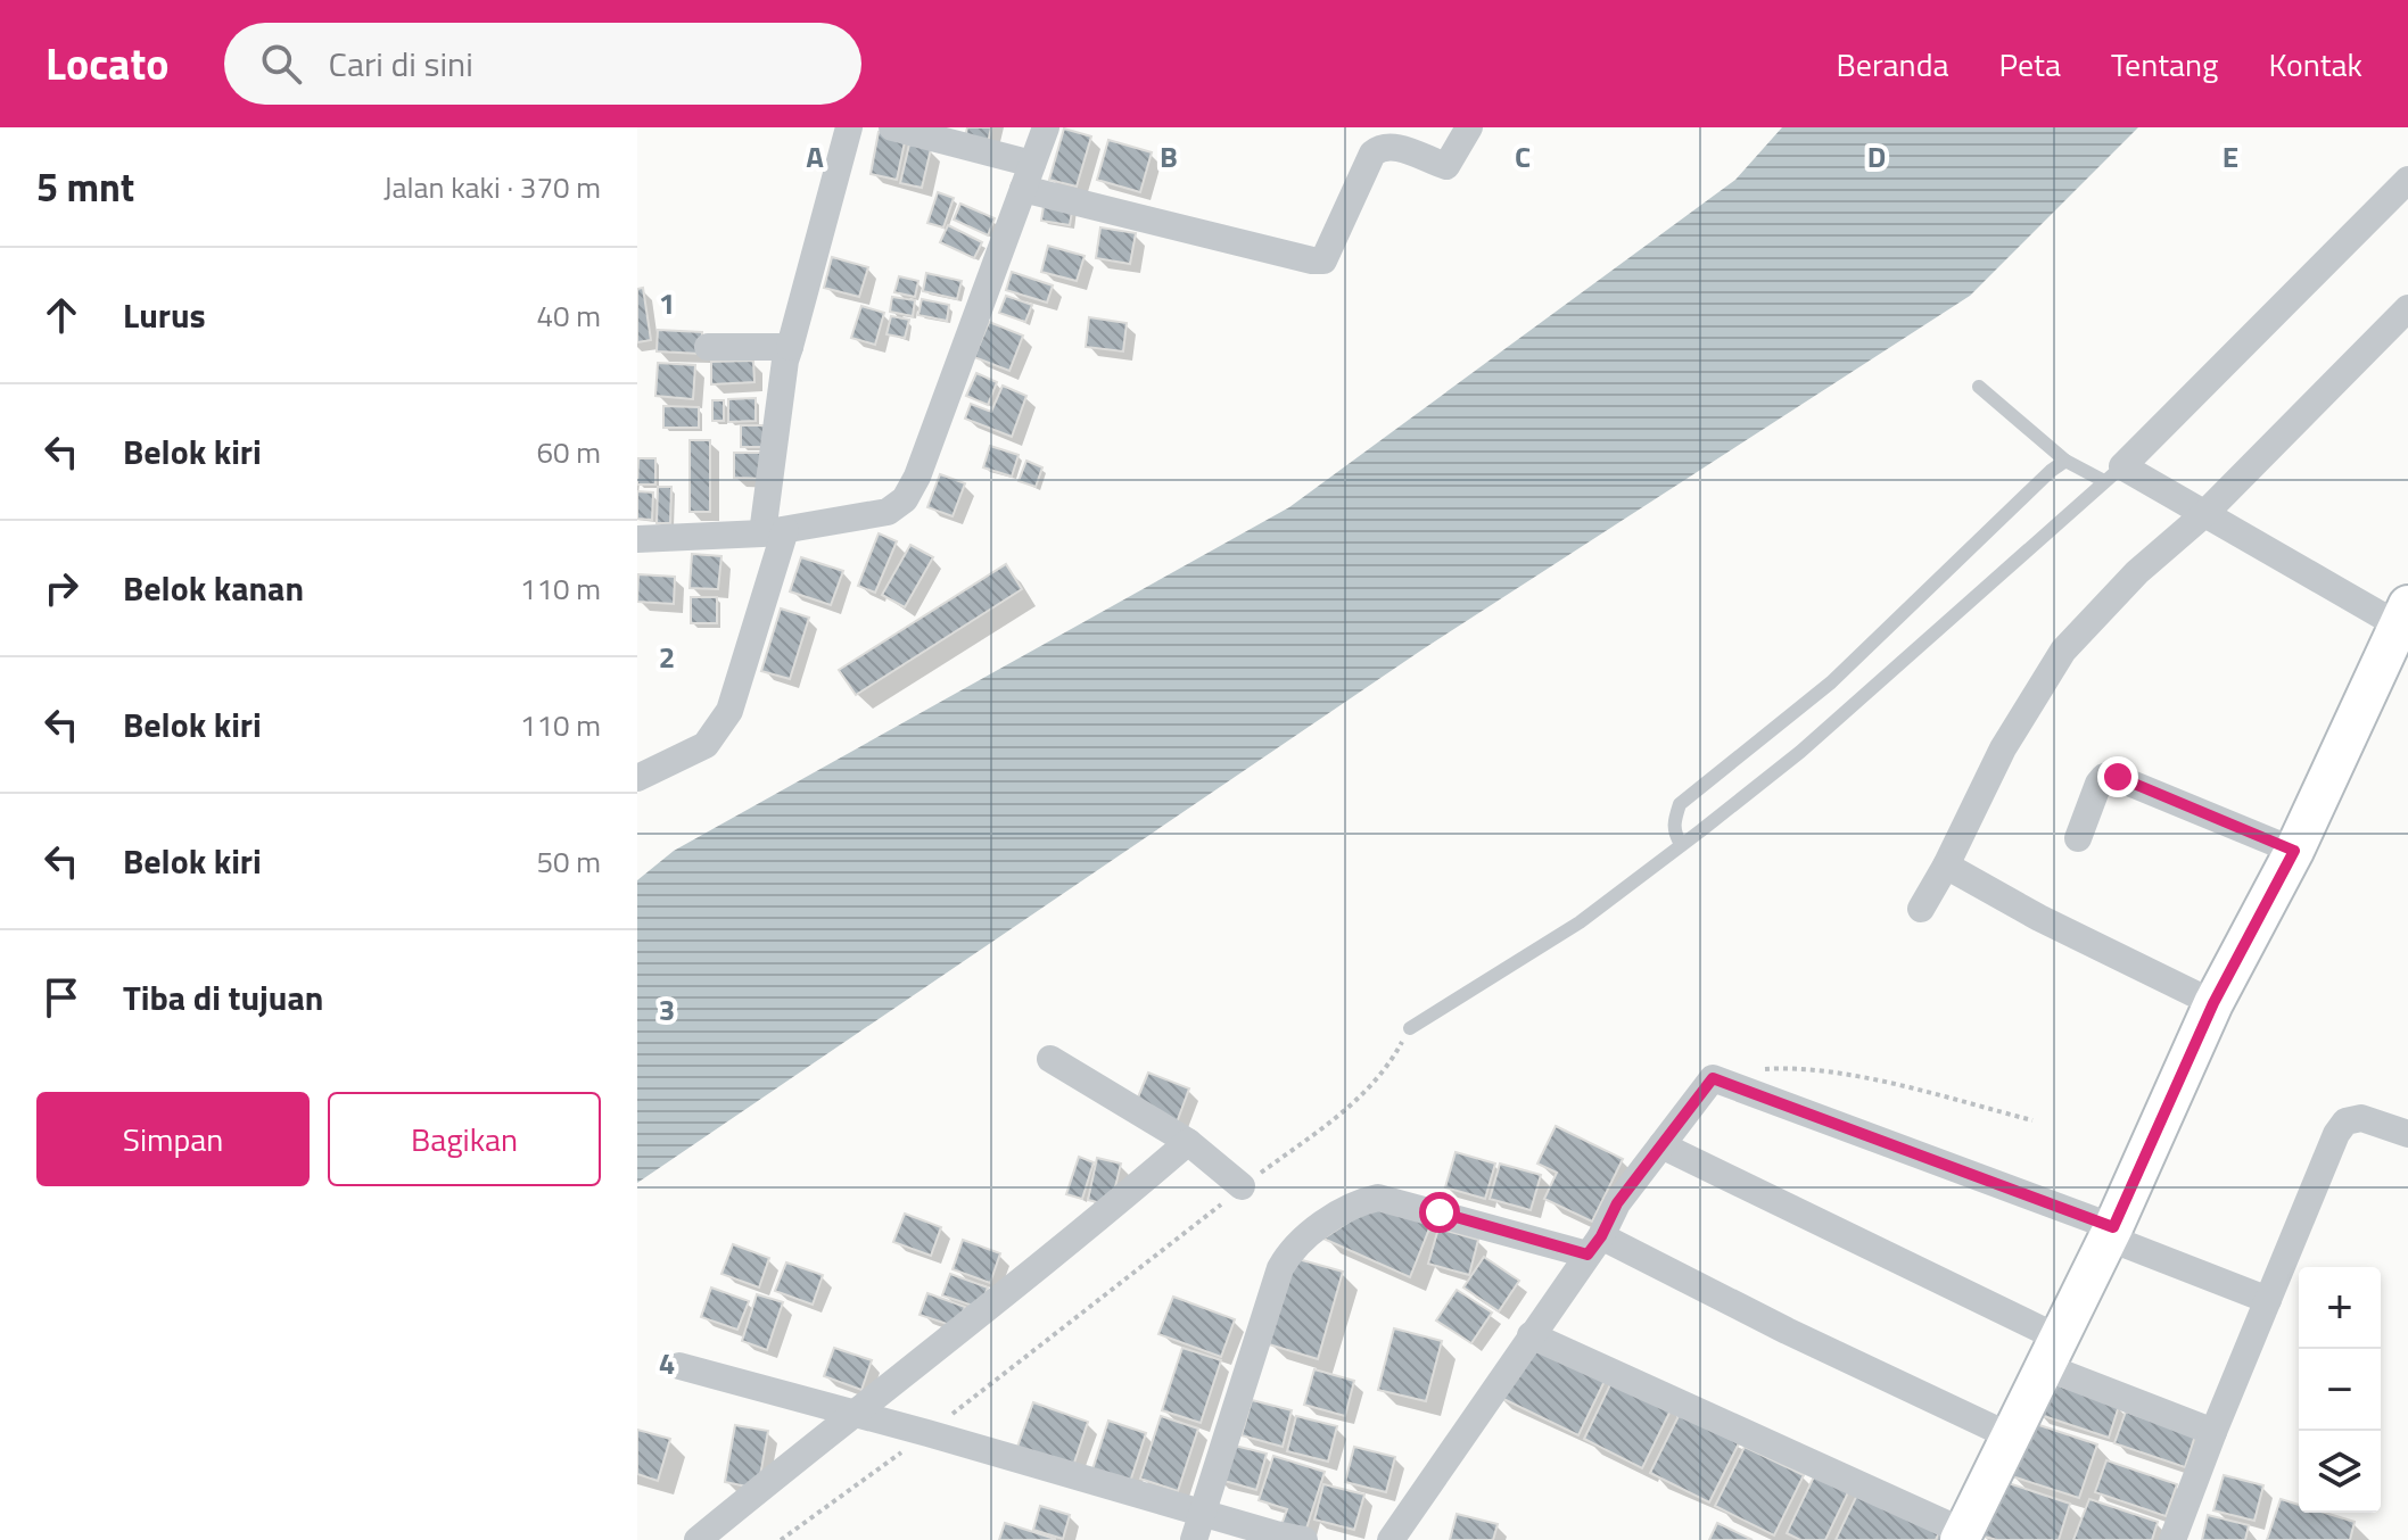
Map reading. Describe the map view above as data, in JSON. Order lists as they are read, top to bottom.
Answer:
{
  "page": {
    "header": "Locato",
    "search": "Cari di sini",
    "nav": [
      "Beranda",
      "Peta",
      "Tentang",
      "Kontak"
    ],
    "heading": ["5 mnt", "Jalan kaki · 370 m"],
    "list": [
      ["Lurus", "40 m"],
      ["Belok kiri", "60 m"],
      ["Belok kanan", "110 m"],
      ["Belok kiri", "110 m"],
      ["Belok kiri", "50 m"],
      "Tiba di tujuan"
    ],
    "buttons": ["Simpan", "Bagikan"],
    "map_buttons": ["+", "−"]
  },
  "grid": {
    "columns": [
      "A",
      "B",
      "C",
      "D",
      "E"
    ],
    "rows": [
      "1",
      "2",
      "3",
      "4"
    ]
  }
}
